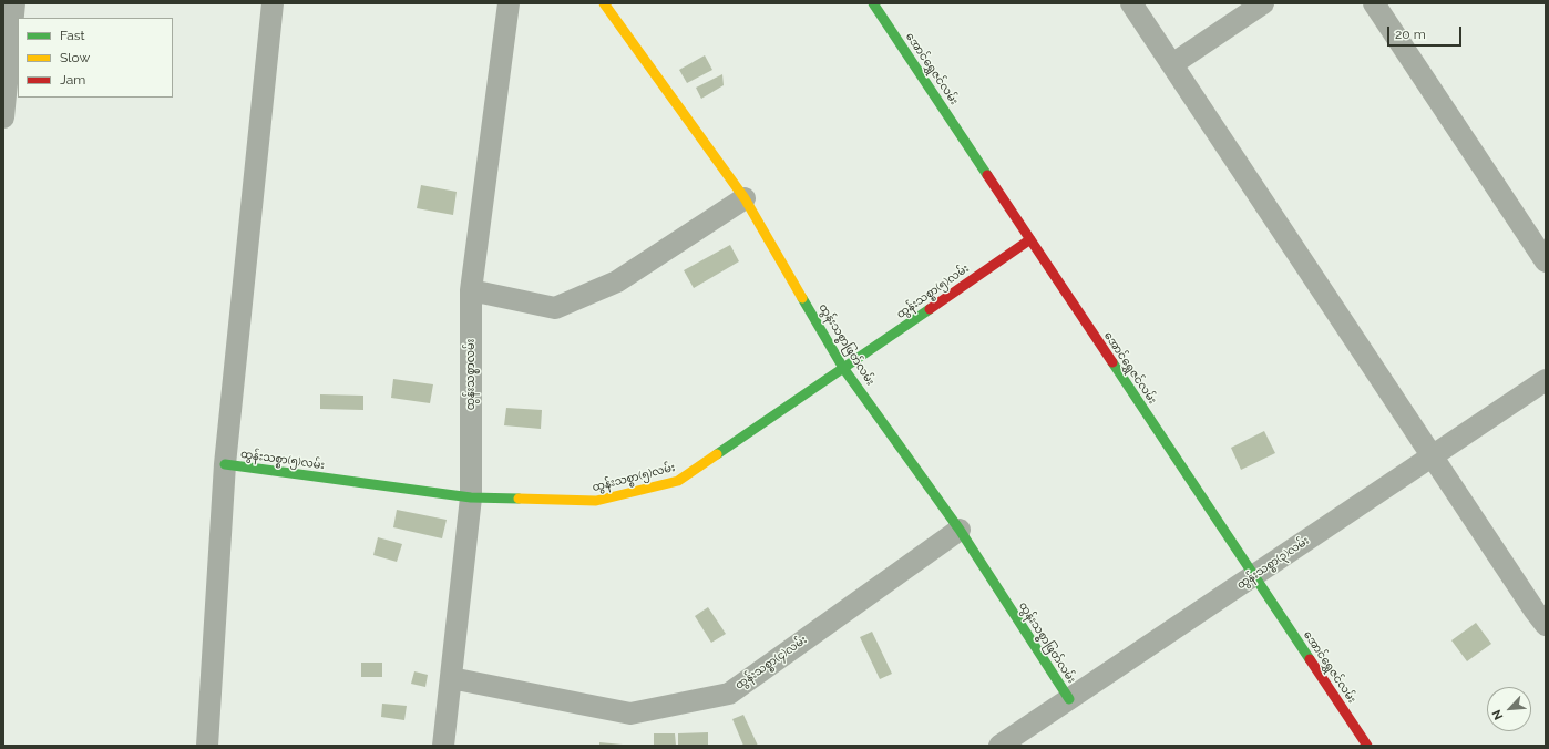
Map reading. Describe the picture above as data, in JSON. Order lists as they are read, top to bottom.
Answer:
{
  "streets": {
    "street": [
      "အောင်ရွှေဇင်လမ်း",
      "ထွန်းသစ္စာ(၅)လမ်း",
      "ထွန်းသစ္စာဖြတ်လမ်း",
      "ထွန်းသစ္စာလမ်း",
      "ထွန်းသစ္စာ(၃)လမ်း",
      "ထွန်းသစ္စာ(၄)လမ်း"
    ]
  },
  "crossings": [
    ["အောင်ရွှေဇင်လမ်း", "ထွန်းသစ္စာ(၅)လမ်း"],
    ["အောင်ရွှေဇင်လမ်း", "ထွန်းသစ္စာ(၃)လမ်း"],
    ["ထွန်းသစ္စာ(၅)လမ်း", "ထွန်းသစ္စာဖြတ်လမ်း"],
    ["ထွန်းသစ္စာ(၅)လမ်း", "ထွန်းသစ္စာလမ်း"],
    ["ထွန်းသစ္စာဖြတ်လမ်း", "ထွန်းသစ္စာ(၃)လမ်း"],
    ["ထွန်းသစ္စာဖြတ်လမ်း", "ထွန်းသစ္စာ(၄)လမ်း"],
    ["ထွန်းသစ္စာလမ်း", "ထွန်းသစ္စာ(၄)လမ်း"]
  ],
  "legend": ["Fast", "Slow", "Jam"],
  "scale_bar": "20 m",
  "north": "bottom left"
}
